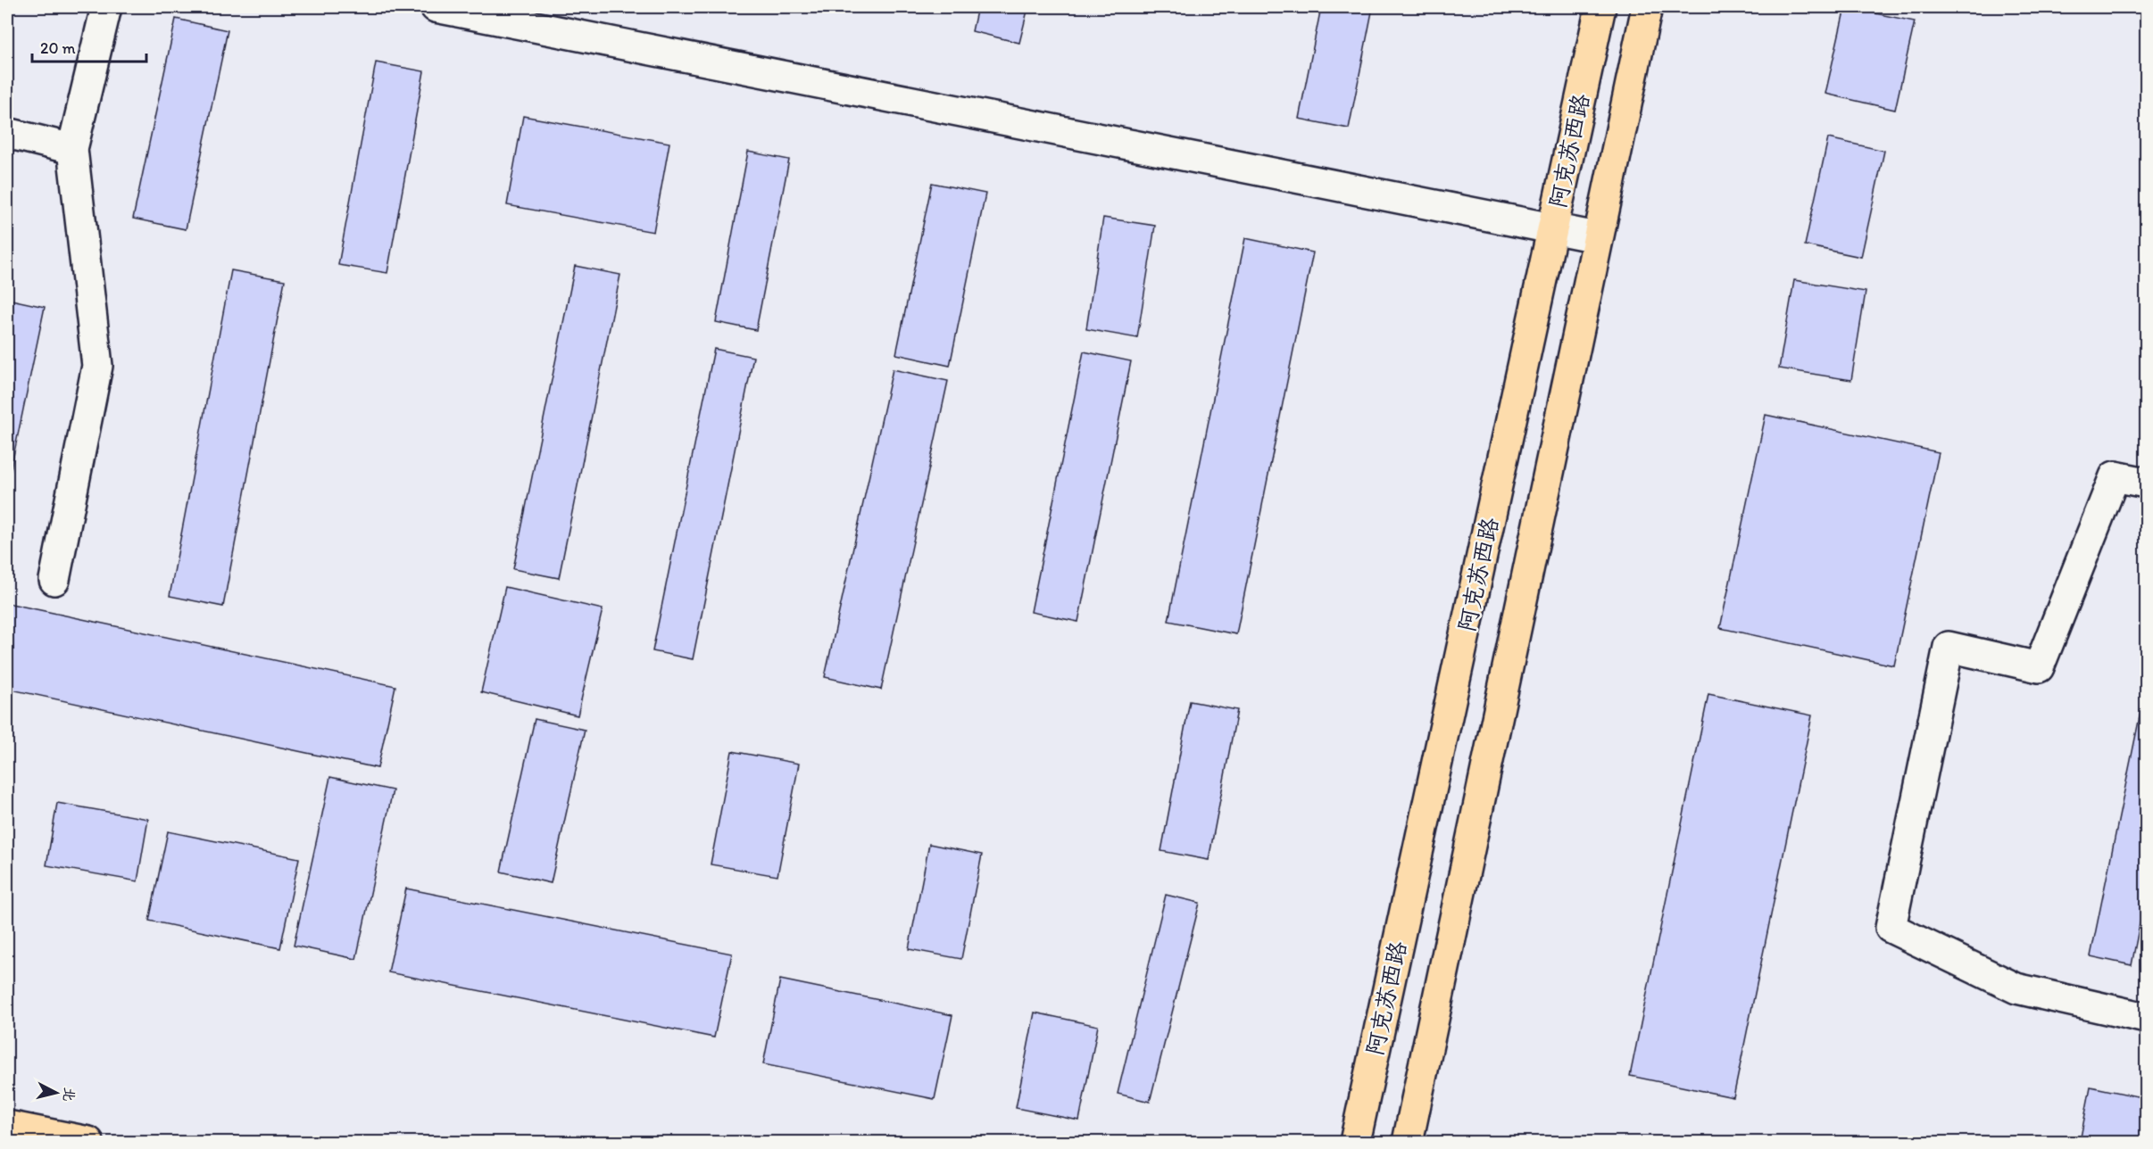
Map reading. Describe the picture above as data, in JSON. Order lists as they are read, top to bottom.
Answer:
{
  "streets": {
    "main road": ["阿克苏西路"]
  },
  "scale_bar": "20 m",
  "north": "right"
}
